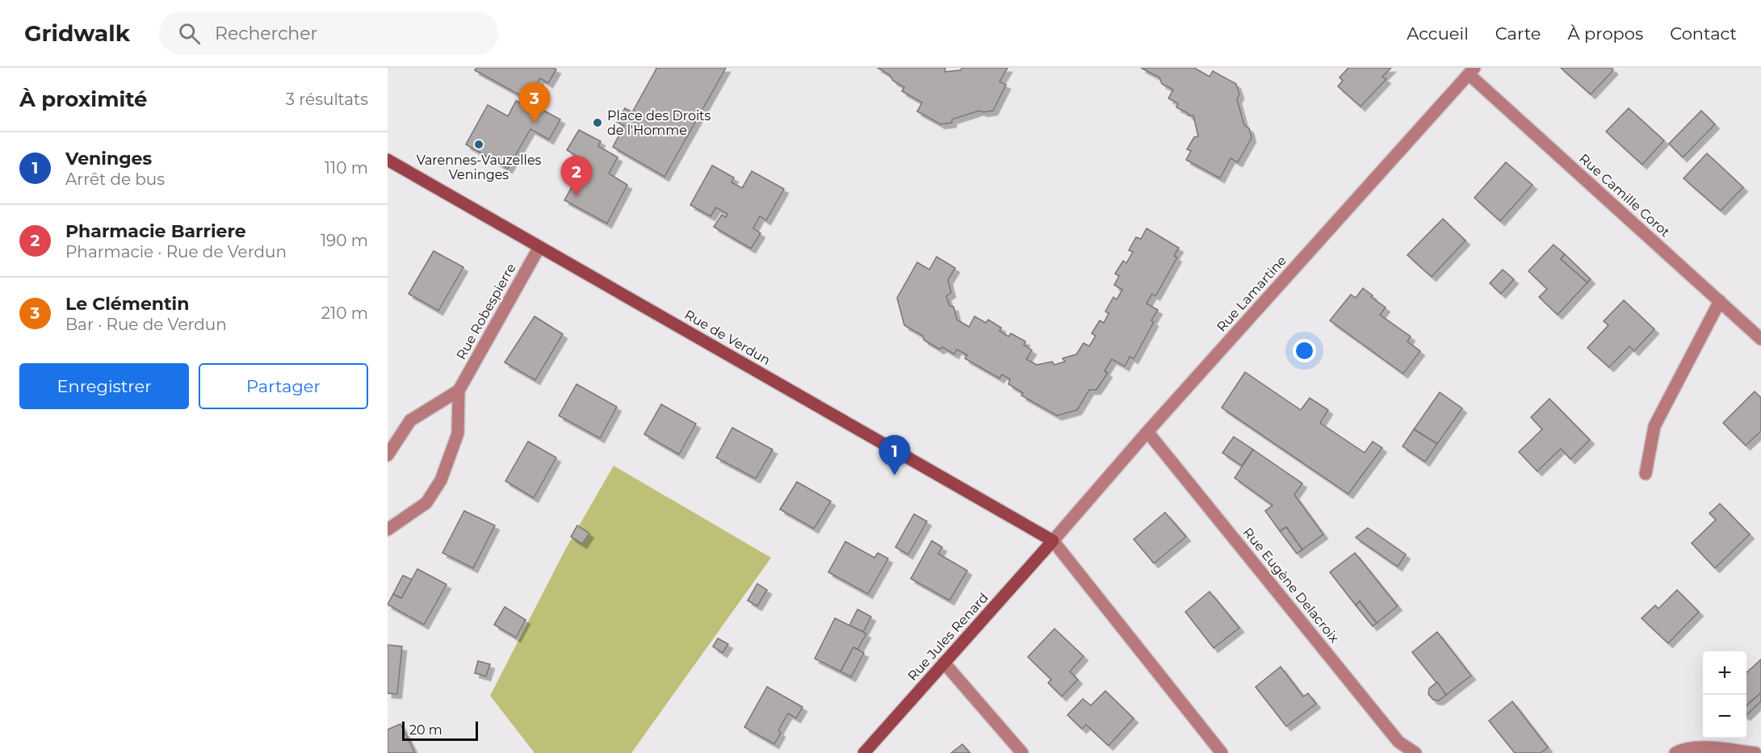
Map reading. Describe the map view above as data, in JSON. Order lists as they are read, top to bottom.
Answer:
{
  "streets": {
    "street": [
      "Rue Camille Corot",
      "Rue Lamartine",
      "Rue Robespierre",
      "Rue de Verdun",
      "Rue Eugène Delacroix",
      "Rue Jules Renard"
    ]
  },
  "crossings": [
    ["Rue Camille Corot", "Rue Lamartine"],
    ["Rue Lamartine", "Rue de Verdun"],
    ["Rue Lamartine", "Rue Eugène Delacroix"],
    ["Rue Lamartine", "Rue Jules Renard"],
    ["Rue Robespierre", "Rue de Verdun"],
    ["Rue de Verdun", "Rue Jules Renard"]
  ],
  "places": ["Place des Droits de l'Homme", "Varennes-Vauzelles Veninges"],
  "scale_bar": "20 m",
  "page": {
    "header": "Gridwalk",
    "search": "Rechercher",
    "nav": [
      "Accueil",
      "Carte",
      "À propos",
      "Contact"
    ],
    "heading": ["À proximité", "3 résultats"],
    "pins": ["3", "2", "1"],
    "list": [
      {
        "mark": "1",
        "name": "Veninges",
        "note": "Arrêt de bus",
        "value": "110 m"
      },
      {
        "mark": "2",
        "name": "Pharmacie Barriere",
        "note": "Pharmacie · Rue de Verdun",
        "value": "190 m"
      },
      {
        "mark": "3",
        "name": "Le Clémentin",
        "note": "Bar · Rue de Verdun",
        "value": "210 m"
      }
    ],
    "buttons": ["Enregistrer", "Partager"],
    "map_buttons": ["+", "−"],
    "scale": "20 m"
  }
}
